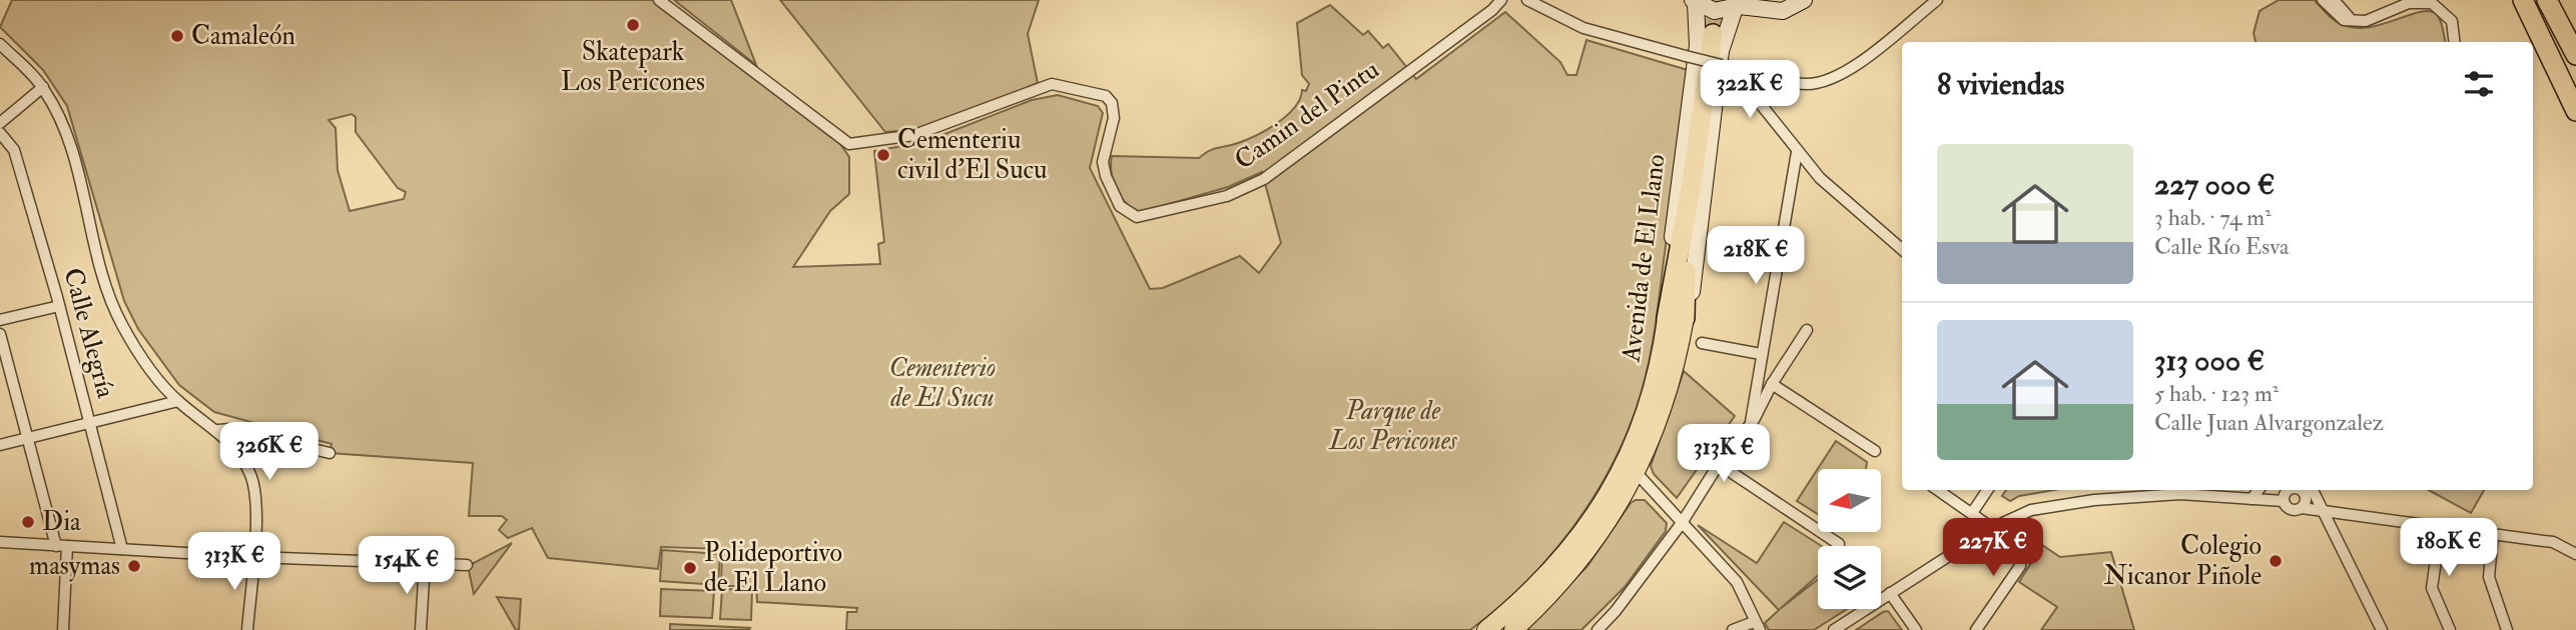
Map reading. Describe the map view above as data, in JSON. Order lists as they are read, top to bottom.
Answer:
{
  "streets": {
    "main road": ["Avenida de El Llano"],
    "street": ["Camin del Pintu", "Calle Alegría"]
  },
  "parks": ["Cementerio de El Sucu", "Parque de Los Pericones"],
  "places": [
    "Skatepark Los Pericones",
    "Camaleón",
    "Cementeriu civil d'El Sucu",
    "Dia",
    "Colegio Nicanor Piñole",
    "masymas",
    "Polideportivo de El Llano"
  ],
  "north": "left",
  "page": {
    "heading": "8 viviendas",
    "price": [
      "322K €",
      "218K €",
      "326K €",
      "313K €",
      "227K €",
      "180K €",
      "313K €",
      "154K €"
    ],
    "list": [
      {
        "name": "227 000 €",
        "note": "3 hab. · 74 m² · Calle Río Esva"
      },
      {
        "name": "313 000 €",
        "note": "5 hab. · 123 m² · Calle Juan Alvargonzalez"
      }
    ]
  }
}
